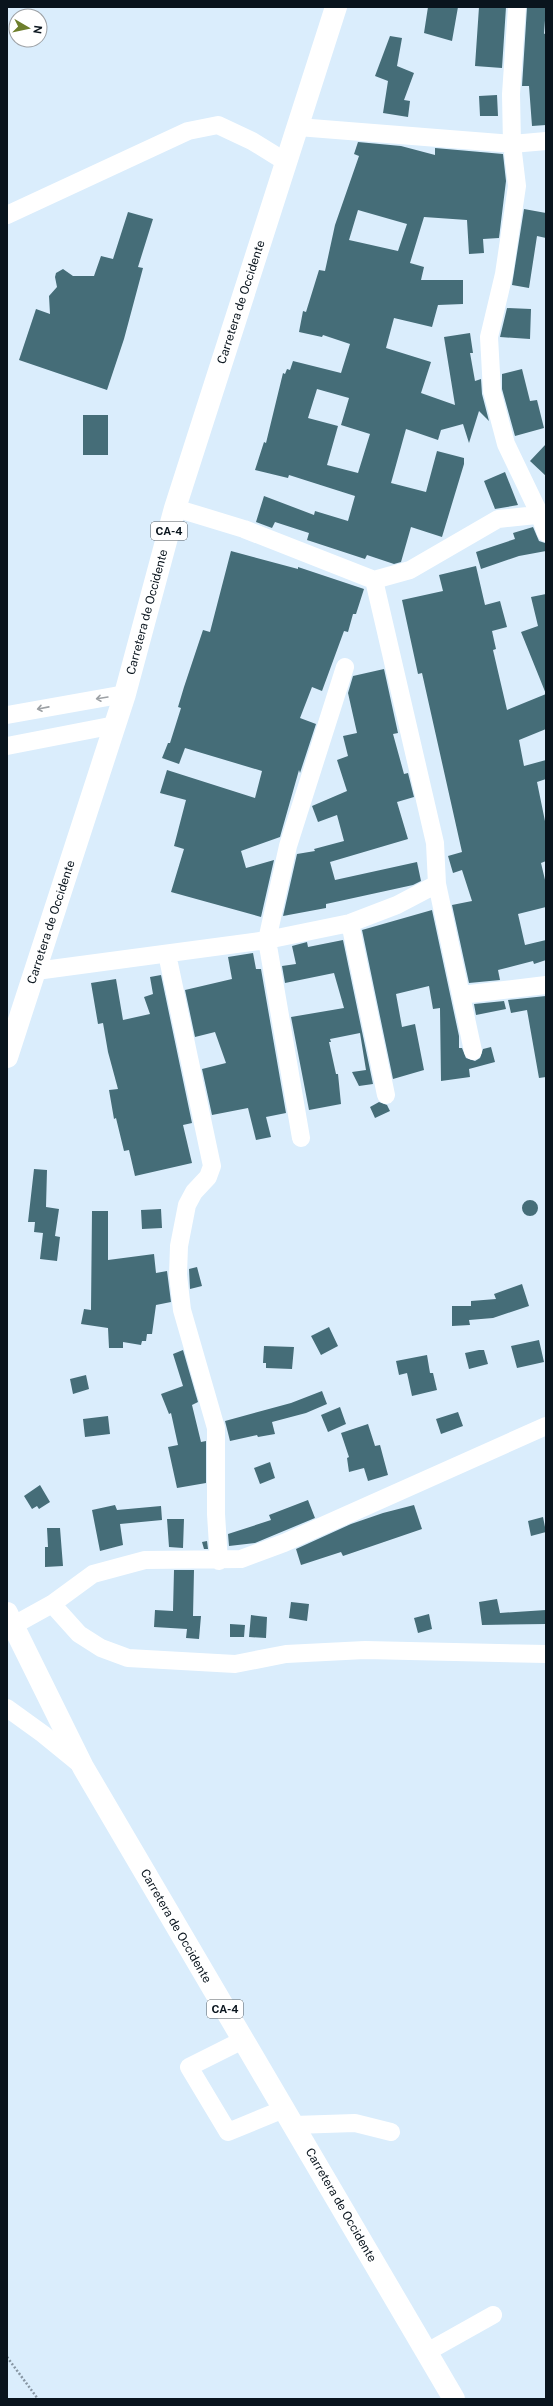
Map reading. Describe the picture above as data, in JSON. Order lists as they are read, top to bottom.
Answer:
{
  "streets": {
    "main road": ["Carretera de Occidente", "CA-4"]
  },
  "north": "right"
}
